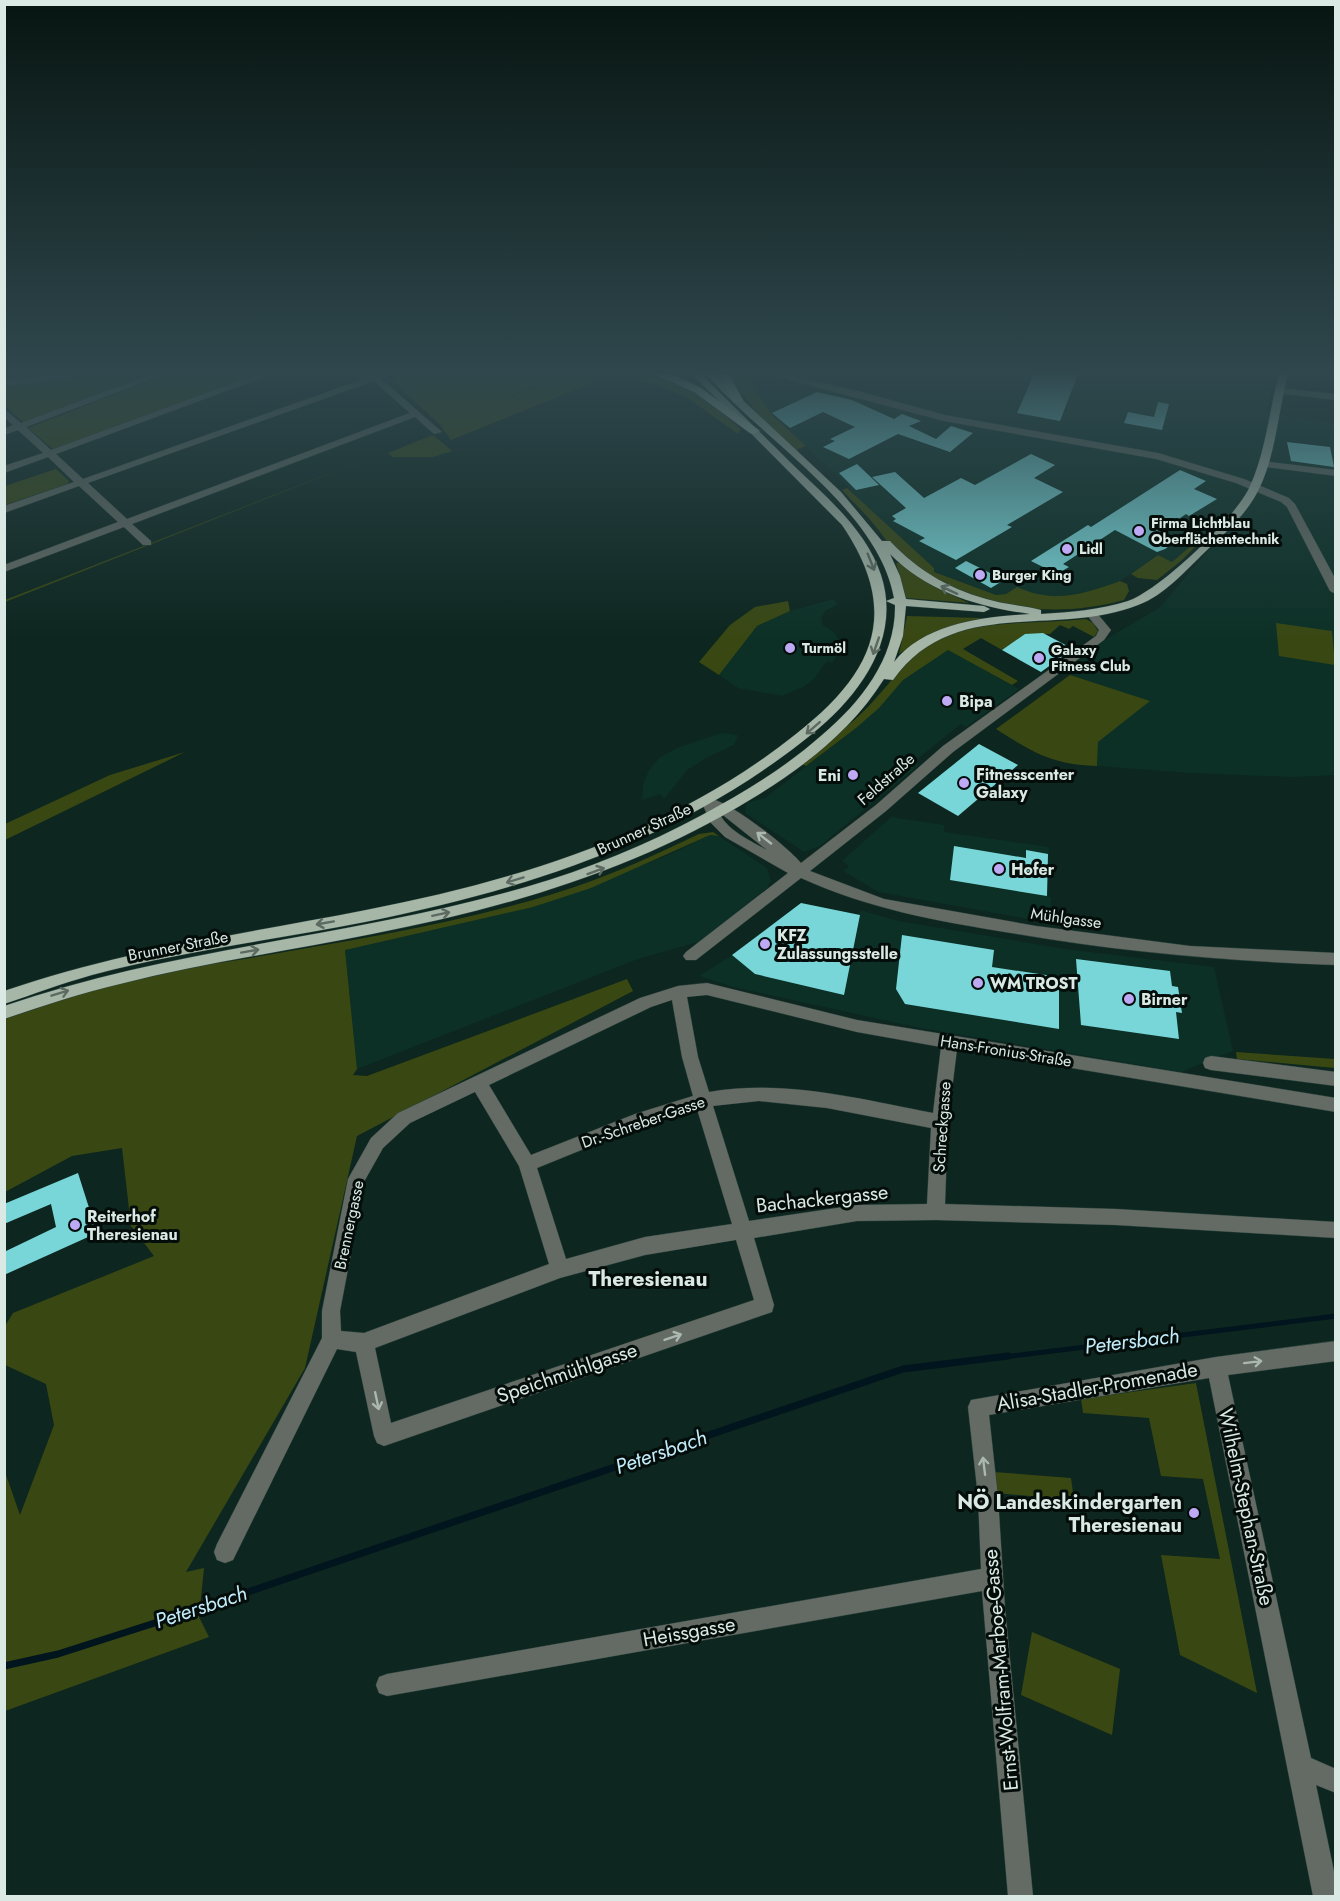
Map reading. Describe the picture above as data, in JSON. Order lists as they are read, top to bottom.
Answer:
{
  "streets": {
    "main road": ["Brunner Straße"],
    "street": [
      "Feldstraße",
      "Mühlgasse",
      "Hans-Fronius-Straße",
      "Dr.-Schreber-Gasse",
      "Schreckgasse",
      "Bachackergasse",
      "Brennergasse",
      "Speichmühlgasse",
      "Alisa-Stadler-Promenade",
      "Wilhelm-Stephan-Straße",
      "Heissgasse",
      "Ernst-Wolfram-Marboe-Gasse"
    ]
  },
  "crossings": [
    ["Feldstraße", "Mühlgasse"],
    ["Brunner Straße", "Mühlgasse"],
    ["Hans-Fronius-Straße", "Schreckgasse"],
    ["Hans-Fronius-Straße", "Brennergasse"],
    ["Dr.-Schreber-Gasse", "Schreckgasse"],
    ["Schreckgasse", "Bachackergasse"],
    ["Bachackergasse", "Brennergasse"],
    ["Bachackergasse", "Speichmühlgasse"],
    ["Alisa-Stadler-Promenade", "Wilhelm-Stephan-Straße"],
    ["Alisa-Stadler-Promenade", "Ernst-Wolfram-Marboe-Gasse"],
    ["Heissgasse", "Ernst-Wolfram-Marboe-Gasse"]
  ],
  "districts": ["Theresienau"],
  "water": ["Petersbach"],
  "places": [
    "Firma Lichtblau Oberflächentechnik",
    "Lidl",
    "Burger King",
    "Turmöl",
    "Galaxy Fitness Club",
    "Bipa",
    "Eni",
    "Fitnesscenter Galaxy",
    "Hofer",
    "KFZ Zulassungsstelle",
    "WM TROST",
    "Birner",
    "Reiterhof Theresienau",
    "NÖ Landeskindergarten Theresienau"
  ]
}
